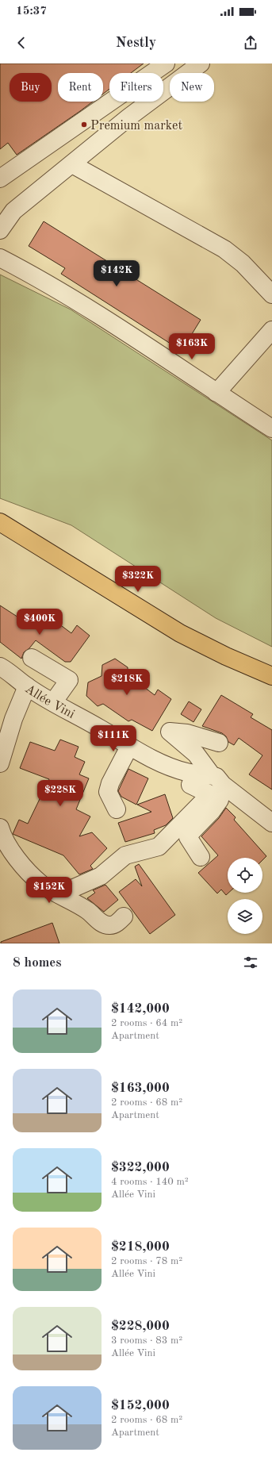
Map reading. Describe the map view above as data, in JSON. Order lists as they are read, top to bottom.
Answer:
{
  "streets": {
    "street": ["Allée Vini"]
  },
  "places": ["Premium market"],
  "page": {
    "status": "15:37",
    "header": "Nestly",
    "chip": [
      "Buy",
      "Rent",
      "Filters",
      "New"
    ],
    "price": [
      "$142K",
      "$163K",
      "$322K",
      "$400K",
      "$218K",
      "$111K",
      "$228K",
      "$152K"
    ],
    "heading": "8 homes",
    "list": [
      {
        "name": "$142,000",
        "note": "2 rooms · 64 m² · Apartment"
      },
      {
        "name": "$163,000",
        "note": "2 rooms · 68 m² · Apartment"
      },
      {
        "name": "$322,000",
        "note": "4 rooms · 140 m² · Allée Vini"
      },
      {
        "name": "$218,000",
        "note": "2 rooms · 78 m² · Allée Vini"
      },
      {
        "name": "$228,000",
        "note": "3 rooms · 83 m² · Allée Vini"
      },
      {
        "name": "$152,000",
        "note": "2 rooms · 68 m² · Apartment"
      }
    ]
  }
}
